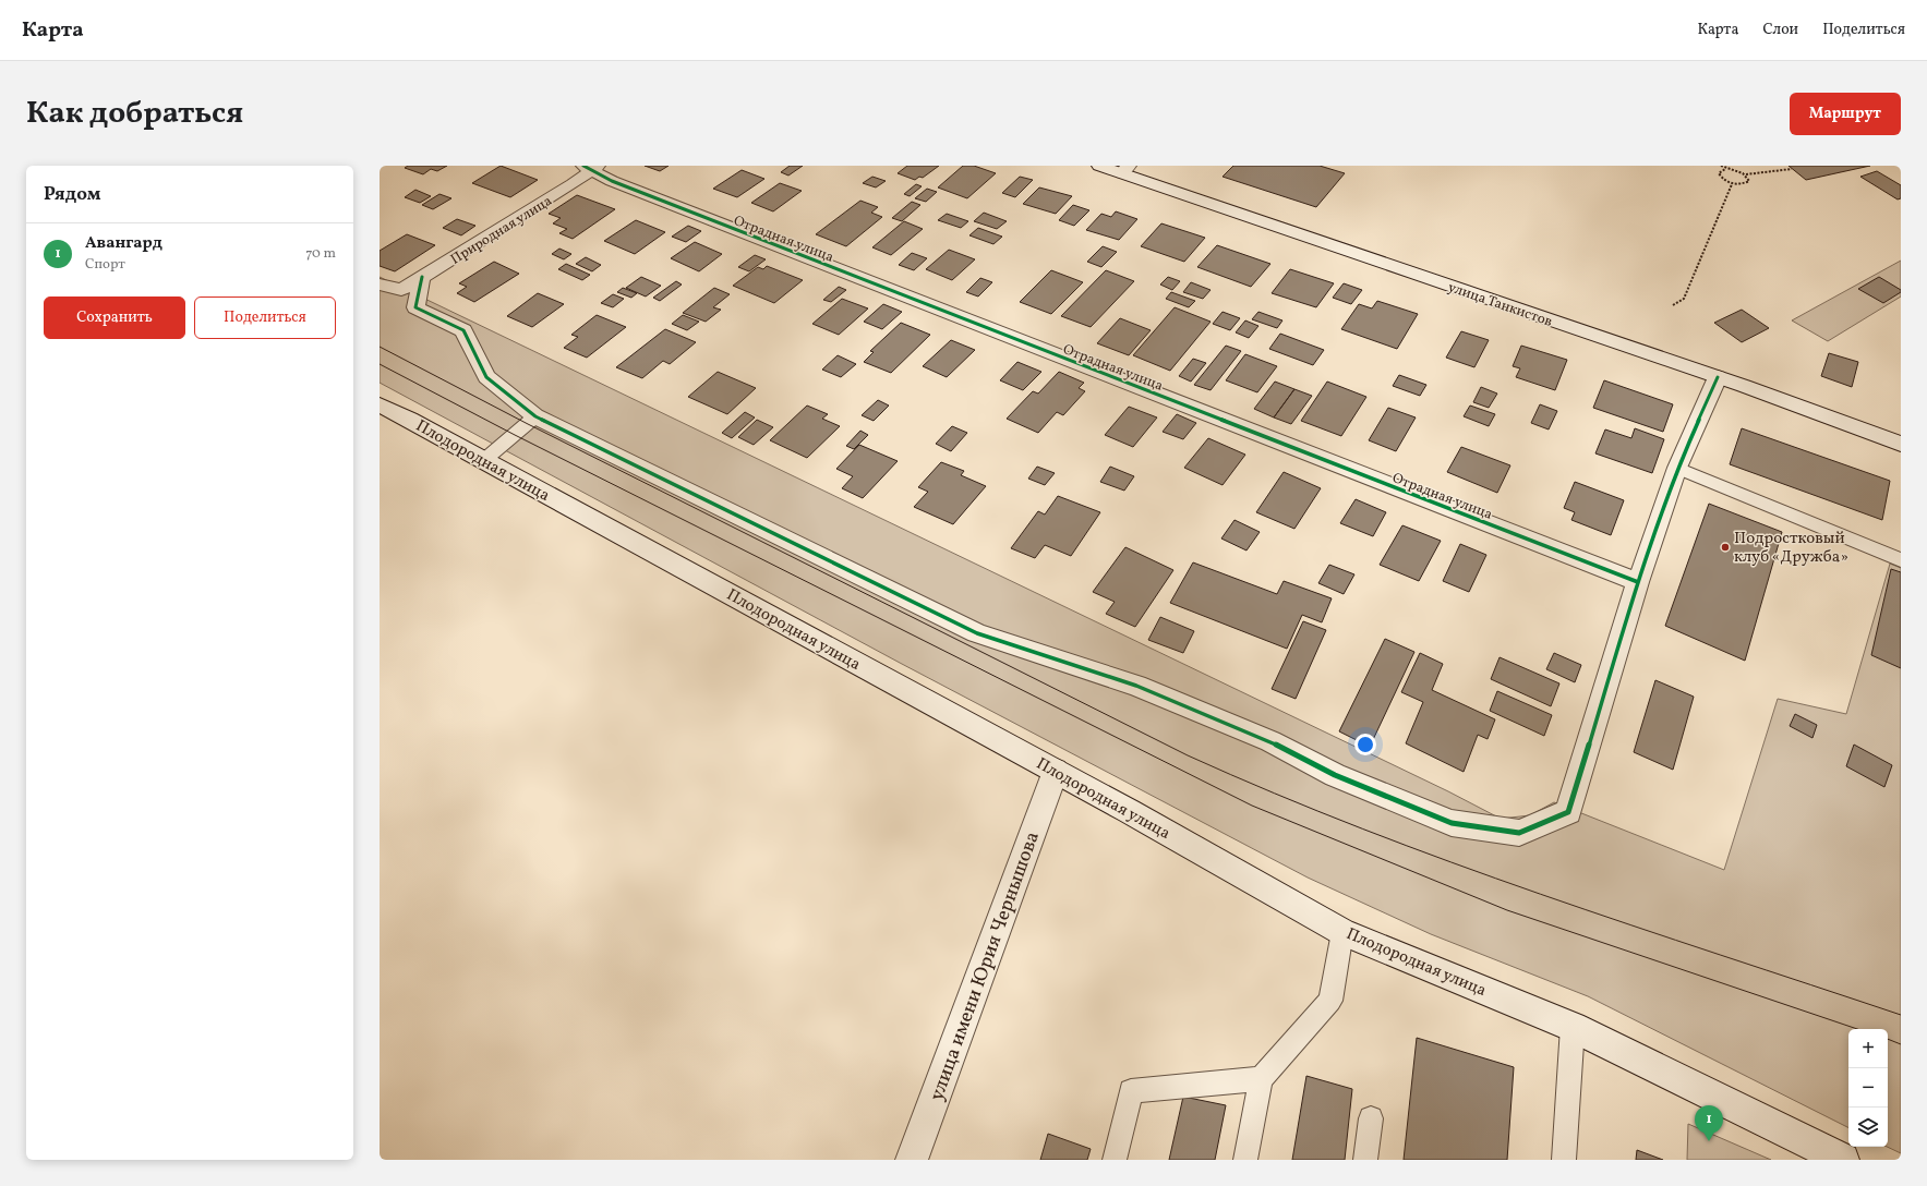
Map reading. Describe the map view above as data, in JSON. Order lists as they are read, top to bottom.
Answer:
{
  "streets": {
    "street": [
      "Природная улица",
      "Отрадная улица",
      "улица Танкистов",
      "Плодородная улица",
      "улица имени Юрия Чернышова"
    ]
  },
  "crossings": [
    ["Природная улица", "Отрадная улица"],
    ["Плодородная улица", "улица имени Юрия Чернышова"]
  ],
  "places": ["Подростковый клуб «Дружба»"],
  "page": {
    "header": "Карта",
    "nav": ["Карта", "Слои", "Поделиться"],
    "title": "Как добраться",
    "buttons": [
      "Маршрут",
      ["Сохранить", "Поделиться"]
    ],
    "heading": "Рядом",
    "list": [
      {
        "mark": "1",
        "name": "Авангард",
        "note": "Спорт",
        "value": "70 m"
      }
    ],
    "map_buttons": ["+", "−"],
    "pins": "1"
  }
}
